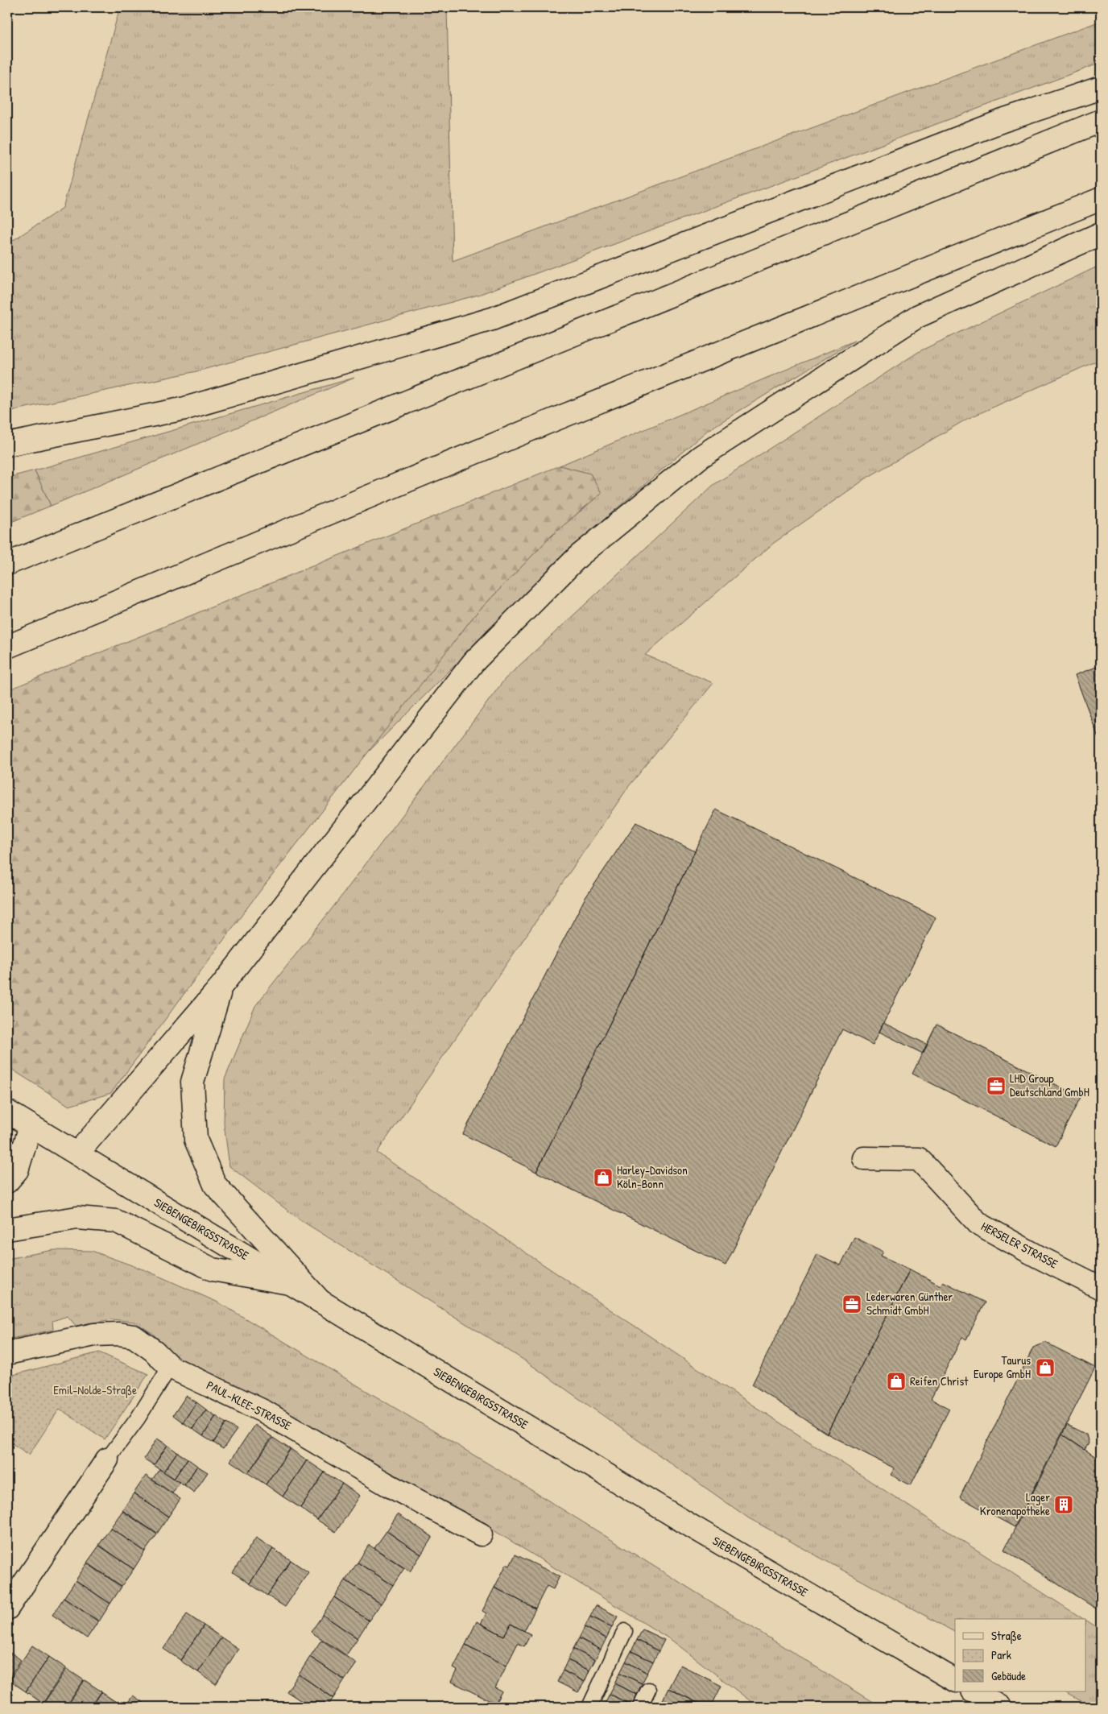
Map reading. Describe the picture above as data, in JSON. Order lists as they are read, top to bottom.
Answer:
{
  "streets": {
    "main road": ["SIEBENGEBIRGSSTRASSE", "HERSELER STRASSE", "PAUL-KLEE-STRASSE"]
  },
  "parks": ["Emil-Nolde-Straße"],
  "places": {
    "office": ["LHD Group Deutschland GmbH", "Lederwaren Günther Schmidt GmbH"],
    "shop": ["Harley-Davidson Köln-Bonn", "Taurus Europe GmbH", "Reifen Christ"],
    "building": ["Lager Kronenapotheke"]
  },
  "legend": ["Straße", "Park", "Gebäude"]
}
